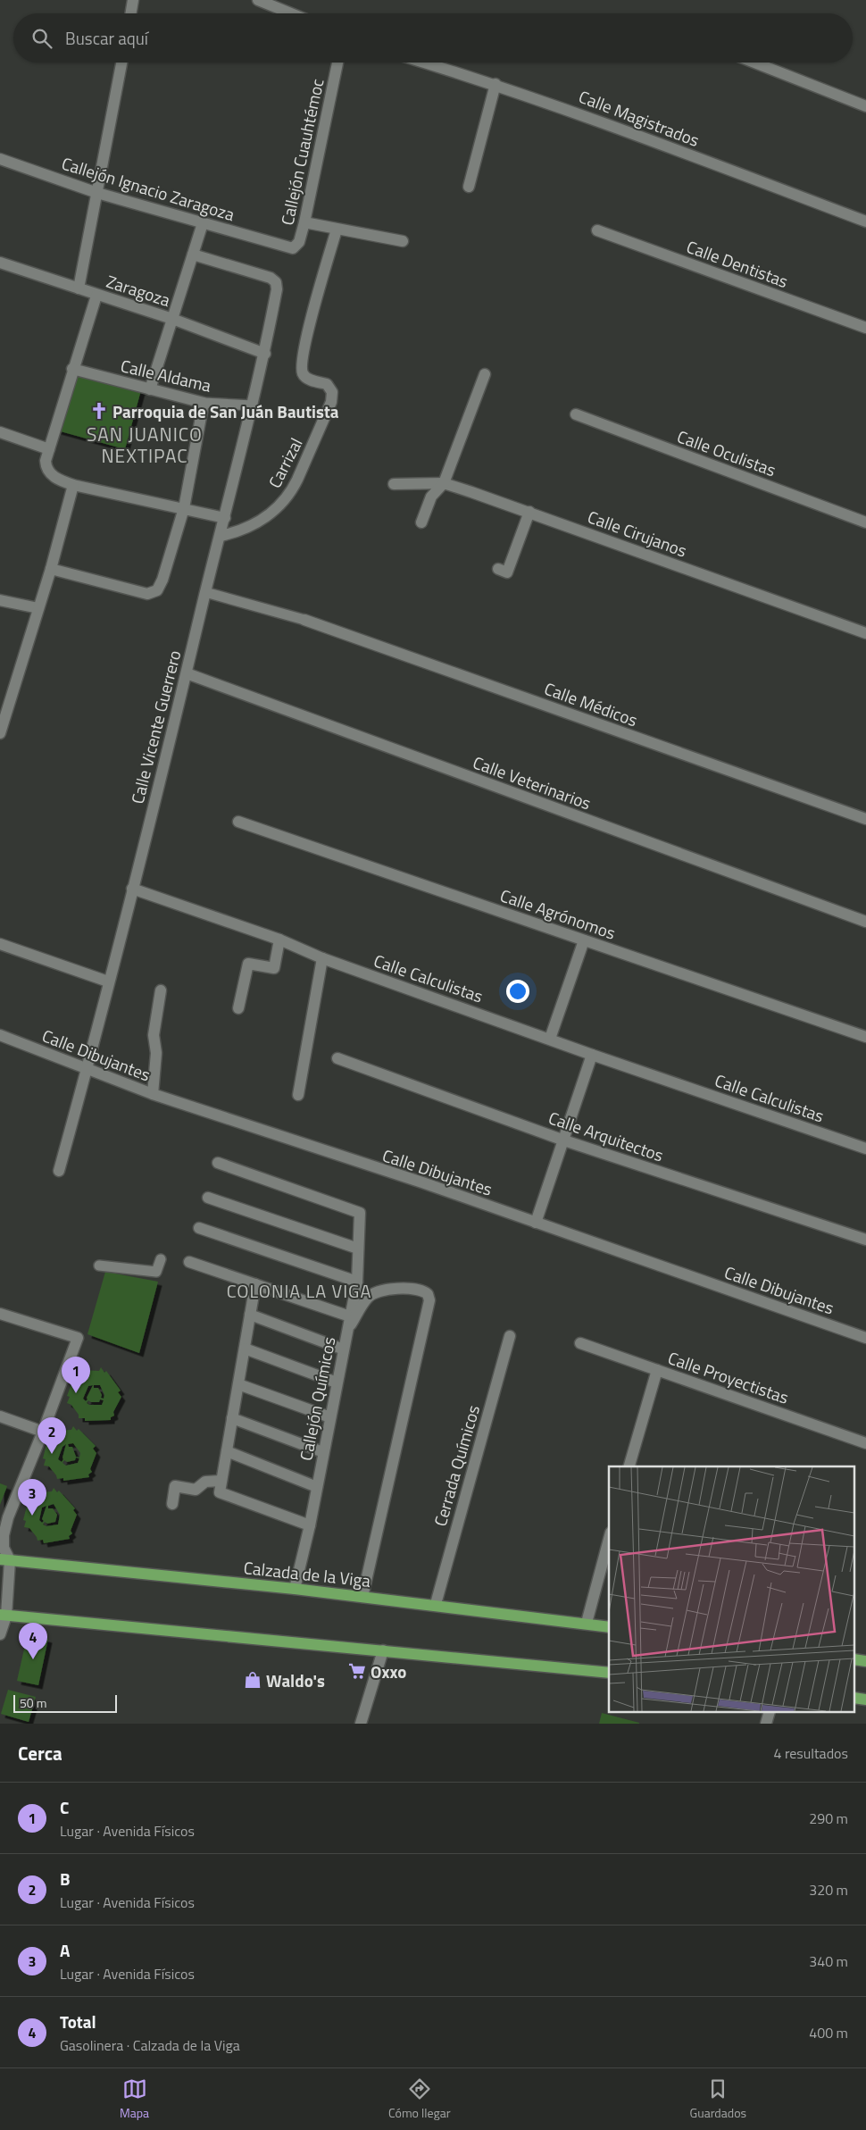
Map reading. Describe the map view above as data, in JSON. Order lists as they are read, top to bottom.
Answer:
{
  "streets": {
    "main road": ["Calzada de la Viga"],
    "street": [
      "Calle Magistrados",
      "Callejón Cuauhtémoc",
      "Callejón Ignacio Zaragoza",
      "Calle Dentistas",
      "Zaragoza",
      "Calle Aldama",
      "Calle Oculistas",
      "Carrizal",
      "Calle Cirujanos",
      "Calle Médicos",
      "Calle Vicente Guerrero",
      "Calle Veterinarios",
      "Calle Agrónomos",
      "Calle Calculistas",
      "Calle Dibujantes",
      "Calle Arquitectos",
      "Calle Proyectistas",
      "Callejón Químicos",
      "Cerrada Químicos"
    ]
  },
  "crossings": [
    ["Callejón Cuauhtémoc", "Callejón Ignacio Zaragoza"],
    ["Zaragoza", "Calle Vicente Guerrero"],
    ["Calle Aldama", "Calle Vicente Guerrero"],
    ["Carrizal", "Calle Vicente Guerrero"],
    ["Calle Vicente Guerrero", "Calle Veterinarios"],
    ["Calle Vicente Guerrero", "Calle Calculistas"],
    ["Calle Vicente Guerrero", "Calle Dibujantes"],
    ["Callejón Químicos", "Calzada de la Viga"],
    ["Cerrada Químicos", "Calzada de la Viga"]
  ],
  "districts": ["SAN JUANICO NEXTIPAC", "COLONIA LA VIGA"],
  "places": {
    "church": ["Parroquia de San Juán Bautista"],
    "supermarket": ["Oxxo"],
    "shop": ["Waldo's"]
  },
  "scale_bar": "50 m",
  "page": {
    "search": "Buscar aquí",
    "pins": [
      "1",
      "2",
      "3",
      "4"
    ],
    "scale": "50 m",
    "heading": ["Cerca", "4 resultados"],
    "list": [
      {
        "mark": "1",
        "name": "C",
        "note": "Lugar · Avenida Físicos",
        "value": "290 m"
      },
      {
        "mark": "2",
        "name": "B",
        "note": "Lugar · Avenida Físicos",
        "value": "320 m"
      },
      {
        "mark": "3",
        "name": "A",
        "note": "Lugar · Avenida Físicos",
        "value": "340 m"
      },
      {
        "mark": "4",
        "name": "Total",
        "note": "Gasolinera · Calzada de la Viga",
        "value": "400 m"
      }
    ],
    "nav": ["Mapa", "Cómo llegar", "Guardados"]
  }
}
